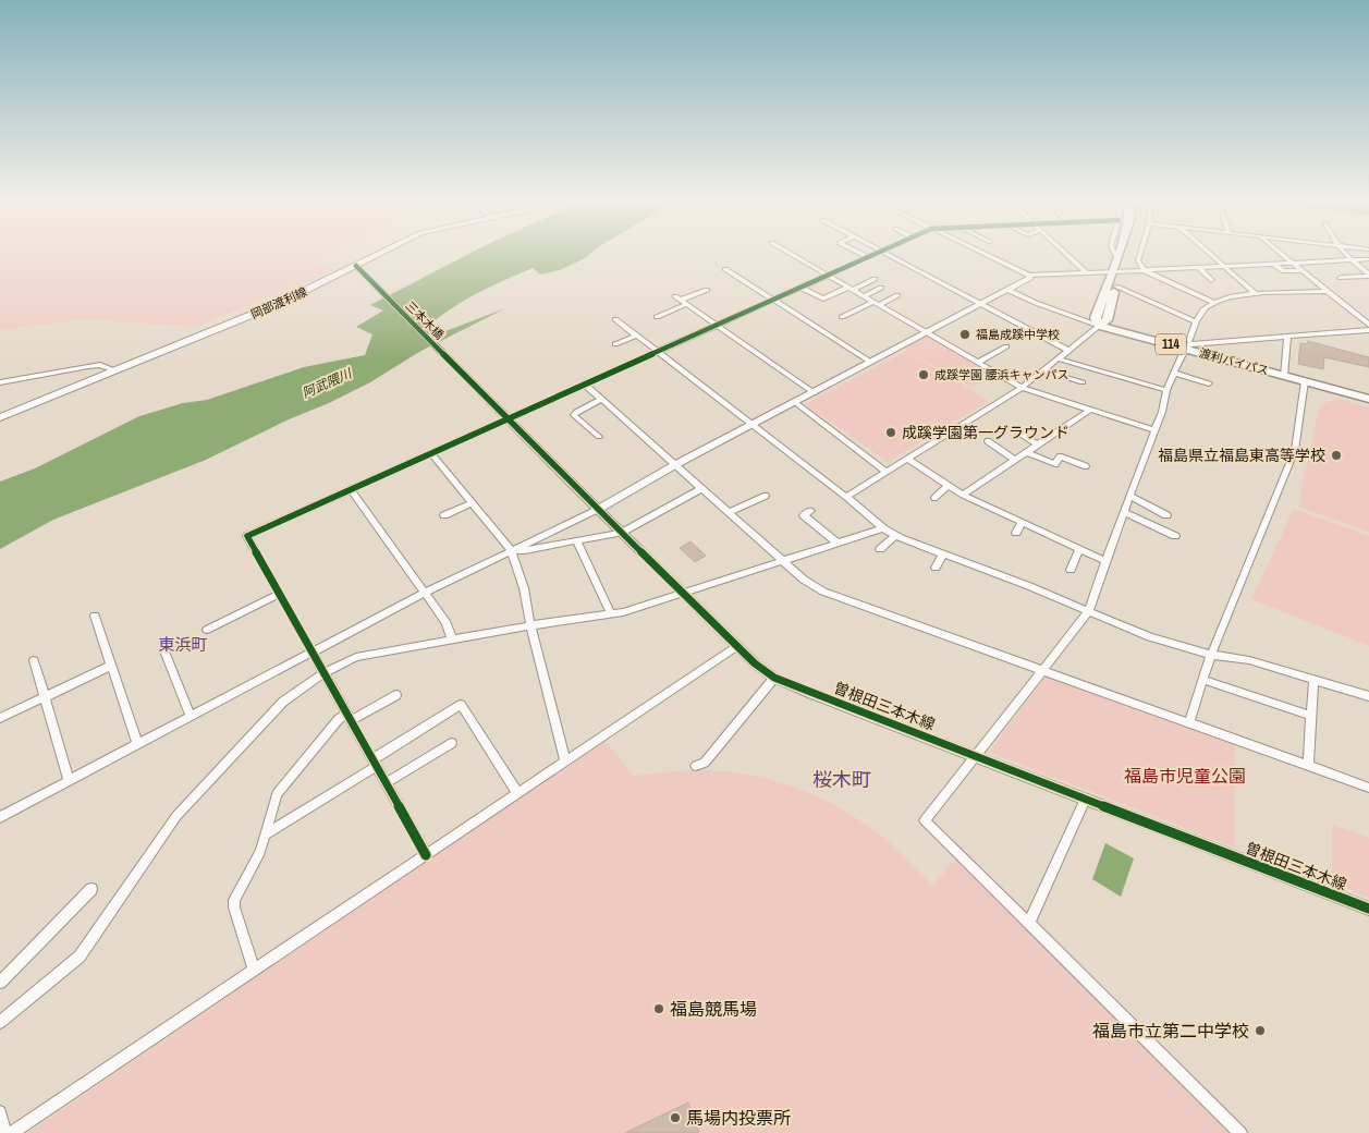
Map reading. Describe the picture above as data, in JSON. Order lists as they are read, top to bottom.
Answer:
{
  "streets": {
    "highway": ["114", "渡利バイパス"],
    "main road": ["岡部渡利線"],
    "street": ["三本木橋", "曽根田三本木線"]
  },
  "crossings": [
    ["岡部渡利線", "三本木橋"],
    ["三本木橋", "曽根田三本木線"]
  ],
  "districts": ["東浜町", "桜木町"],
  "water": ["阿武隈川"],
  "parks": ["福島市児童公園"],
  "places": [
    "福島成蹊中学校",
    "成蹊学園 腰浜キャンパス",
    "成蹊学園第一グラウンド",
    "福島県立福島東高等学校",
    "福島競馬場",
    "福島市立第二中学校",
    "馬場内投票所"
  ]
}
